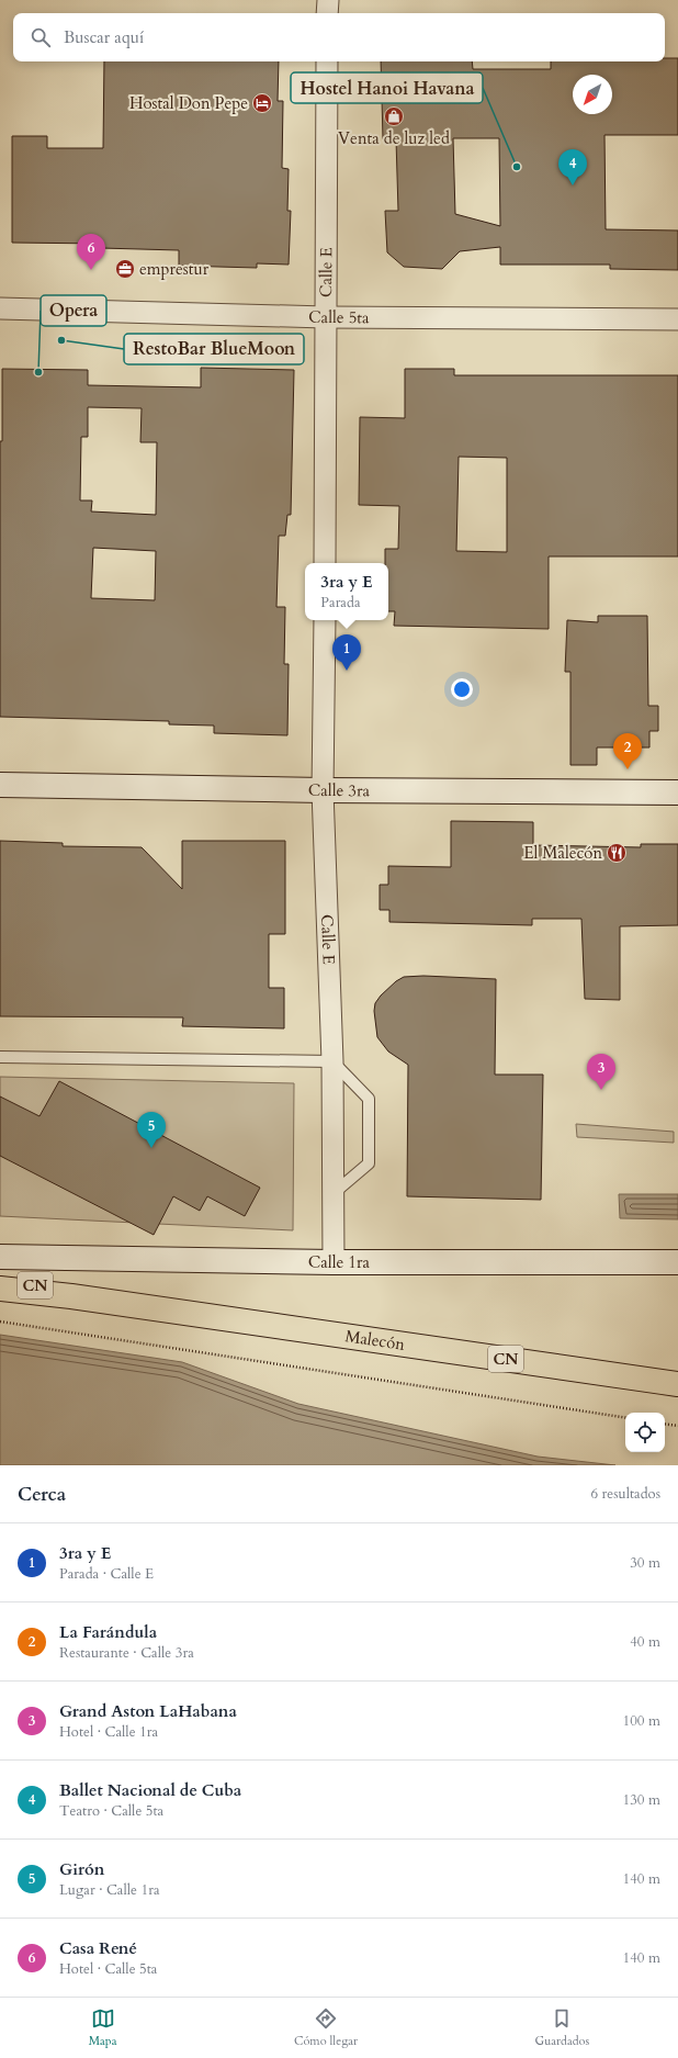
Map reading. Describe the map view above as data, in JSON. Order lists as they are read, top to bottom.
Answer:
{
  "streets": {
    "highway": ["CN", "Malecón"],
    "street": [
      "Calle E",
      "Calle 5ta",
      "Calle 3ra",
      "Calle 1ra"
    ]
  },
  "crossings": [
    ["Calle E", "Calle 5ta"],
    ["Calle E", "Calle 3ra"],
    ["Calle E", "Calle 1ra"]
  ],
  "places": {
    "hotel": ["Hostal Don Pepe"],
    "shop": ["Venta de luz led"],
    "other": ["Hostel Hanoi Havana", "RestoBar BlueMoon", "Opera"],
    "office": ["emprestur"],
    "restaurant": ["El Malecón"]
  },
  "north": "bottom left",
  "page": {
    "search": "Buscar aquí",
    "pins": [
      "4",
      "6",
      "1",
      "2",
      "3",
      "5"
    ],
    "popup": ["3ra y E", "Parada"],
    "heading": ["Cerca", "6 resultados"],
    "list": [
      {
        "mark": "1",
        "name": "3ra y E",
        "note": "Parada · Calle E",
        "value": "30 m"
      },
      {
        "mark": "2",
        "name": "La Farándula",
        "note": "Restaurante · Calle 3ra",
        "value": "40 m"
      },
      {
        "mark": "3",
        "name": "Grand Aston LaHabana",
        "note": "Hotel · Calle 1ra",
        "value": "100 m"
      },
      {
        "mark": "4",
        "name": "Ballet Nacional de Cuba",
        "note": "Teatro · Calle 5ta",
        "value": "130 m"
      },
      {
        "mark": "5",
        "name": "Girón",
        "note": "Lugar · Calle 1ra",
        "value": "140 m"
      },
      {
        "mark": "6",
        "name": "Casa René",
        "note": "Hotel · Calle 5ta",
        "value": "140 m"
      }
    ],
    "nav": ["Mapa", "Cómo llegar", "Guardados"]
  }
}
